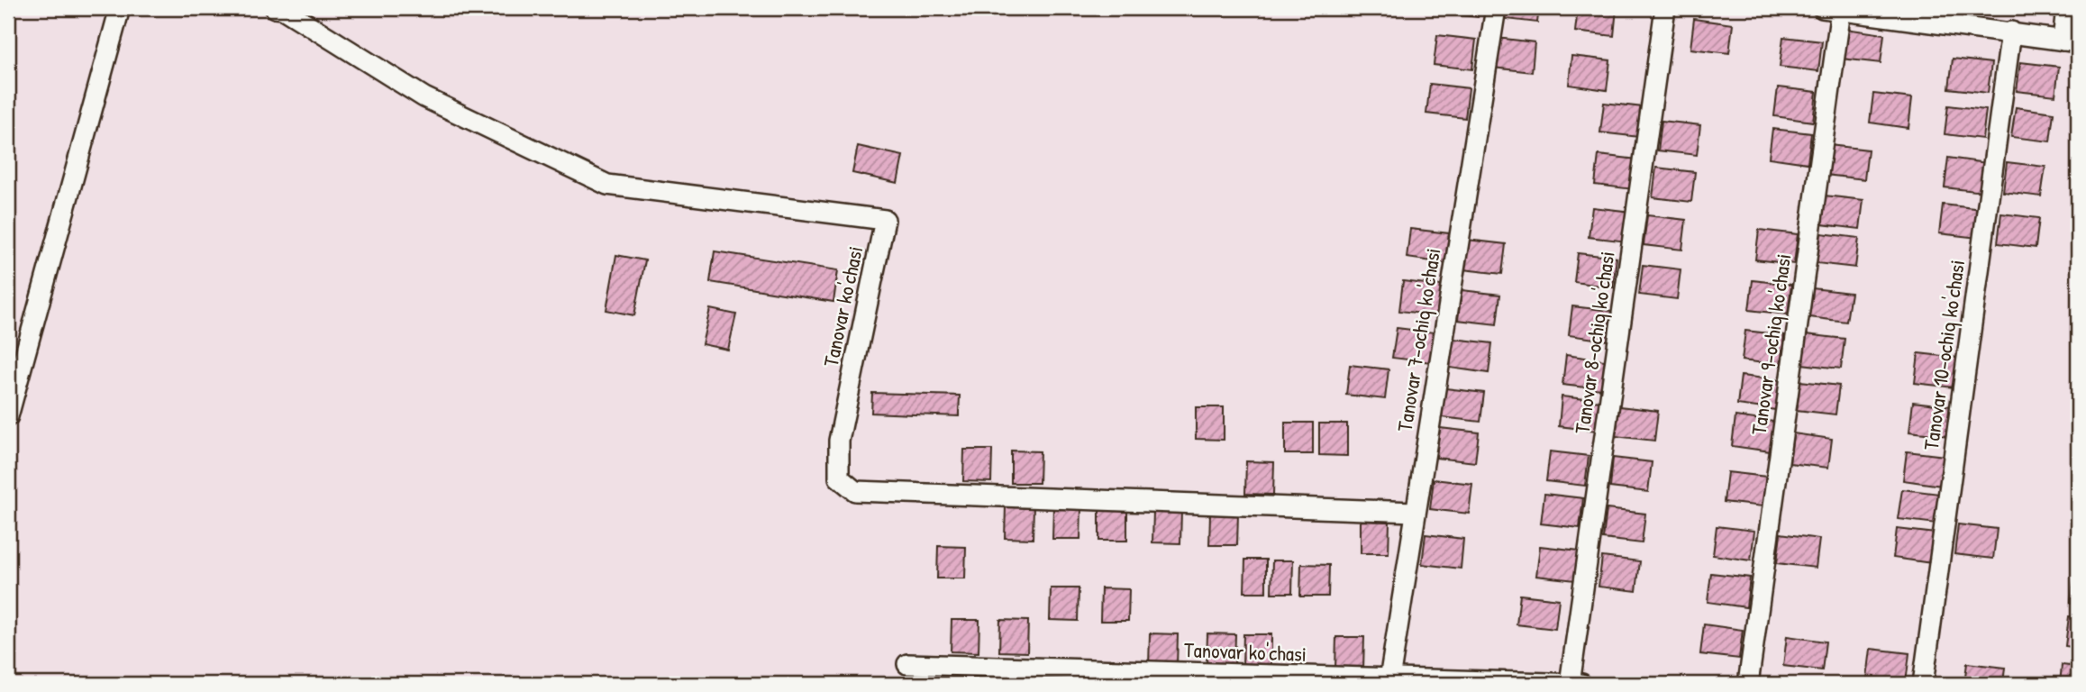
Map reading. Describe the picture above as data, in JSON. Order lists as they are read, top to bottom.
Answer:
{
  "streets": {
    "street": [
      "Tanovar ko'chasi",
      "Tanovar 7-ochiq ko'chasi",
      "Tanovar 8-ochiq ko'chasi",
      "Tanovar 9-ochiq ko'chasi",
      "Tanovar 10-ochiq ko'chasi"
    ]
  },
  "crossings": [
    ["Tanovar ko'chasi", "Tanovar 7-ochiq ko'chasi"],
    ["Tanovar ko'chasi", "Tanovar 8-ochiq ko'chasi"]
  ]
}
